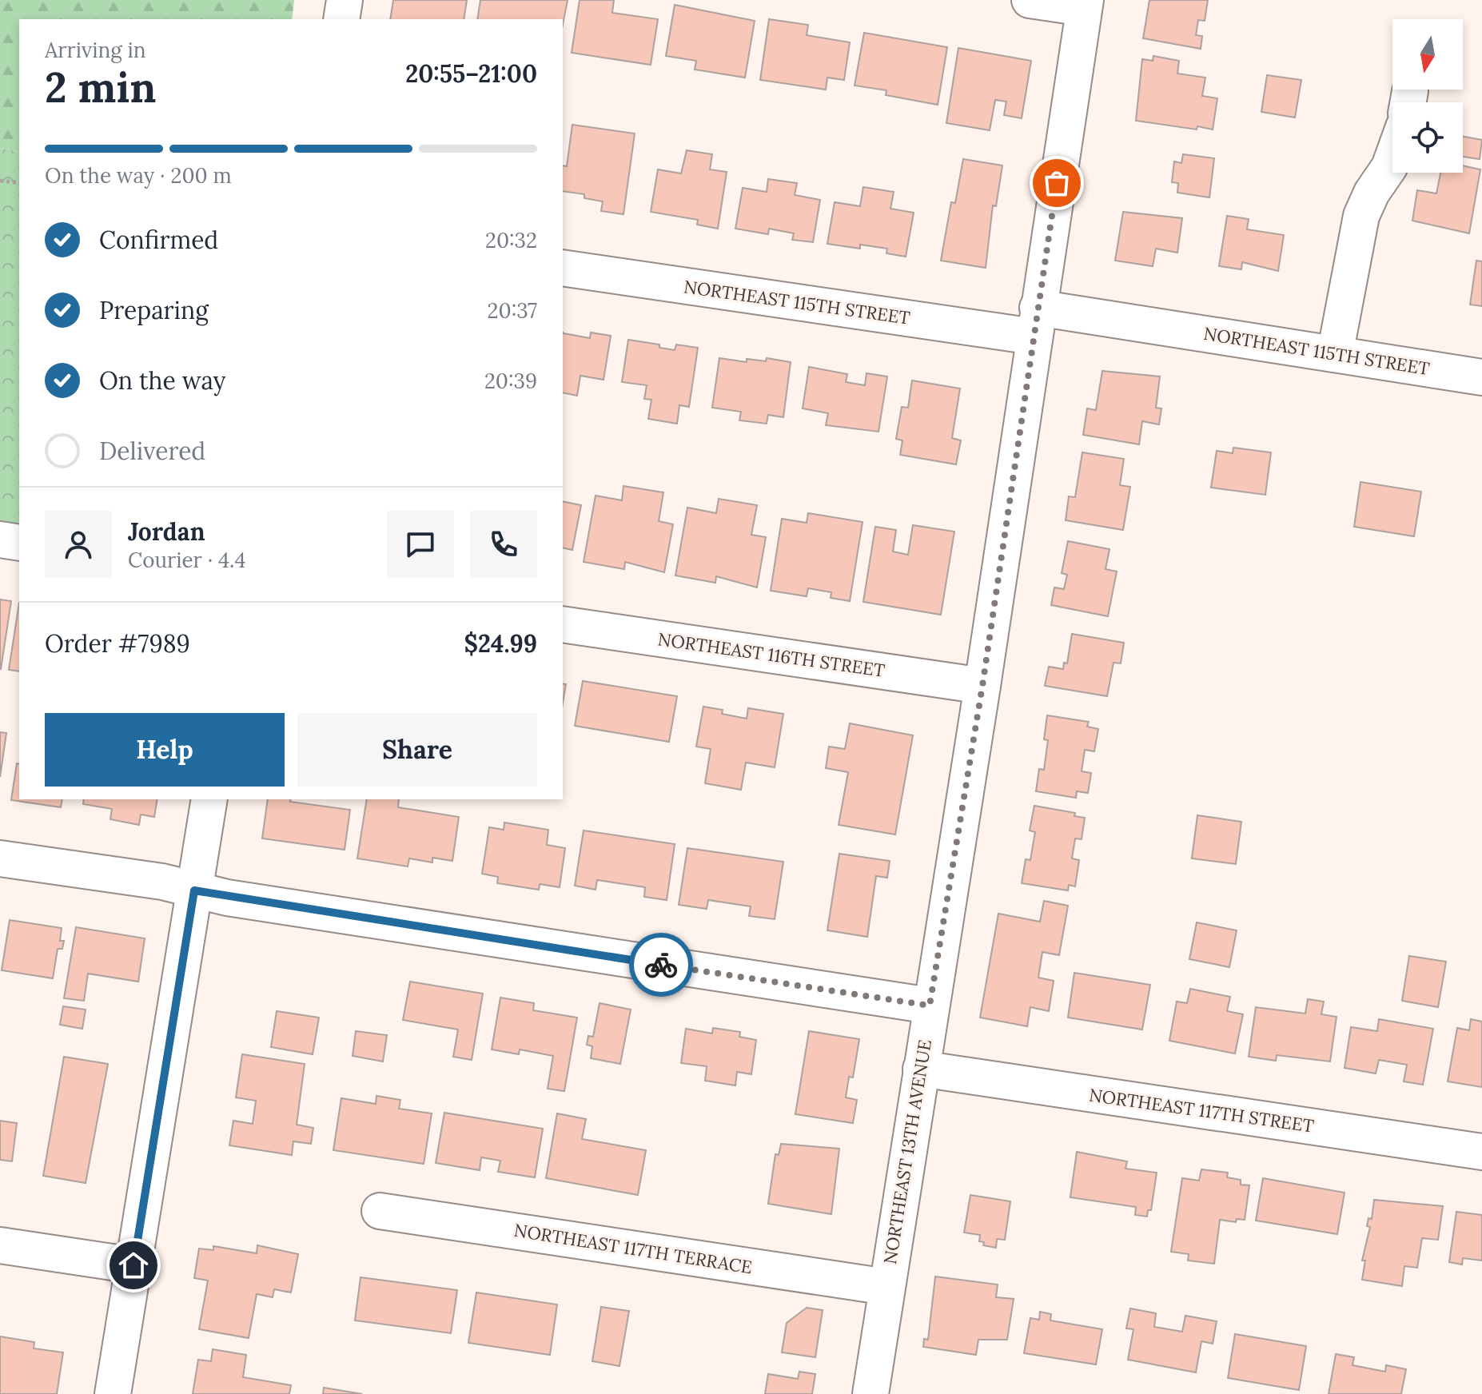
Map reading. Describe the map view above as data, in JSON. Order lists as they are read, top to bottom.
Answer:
{
  "streets": {
    "street": [
      "NORTHEAST 115TH STREET",
      "NORTHEAST 116TH STREET",
      "NORTHEAST 117TH STREET",
      "NORTHEAST 13TH AVENUE",
      "NORTHEAST 117TH TERRACE"
    ]
  },
  "crossings": [
    ["NORTHEAST 115TH STREET", "NORTHEAST 13TH AVENUE"],
    ["NORTHEAST 116TH STREET", "NORTHEAST 13TH AVENUE"],
    ["NORTHEAST 117TH STREET", "NORTHEAST 13TH AVENUE"],
    ["NORTHEAST 13TH AVENUE", "NORTHEAST 117TH TERRACE"]
  ],
  "north": "bottom",
  "page": {
    "heading": ["2 min", "Arriving in", "20:55–21:00"],
    "panel": [
      "Jordan",
      "Courier · 4.4",
      "Order #7989",
      "$24.99"
    ],
    "bar": "On the way · 200 m",
    "list": [
      ["Confirmed", "20:32"],
      ["Preparing", "20:37"],
      ["On the way", "20:39"],
      "Delivered"
    ],
    "buttons": ["Help", "Share"]
  }
}
